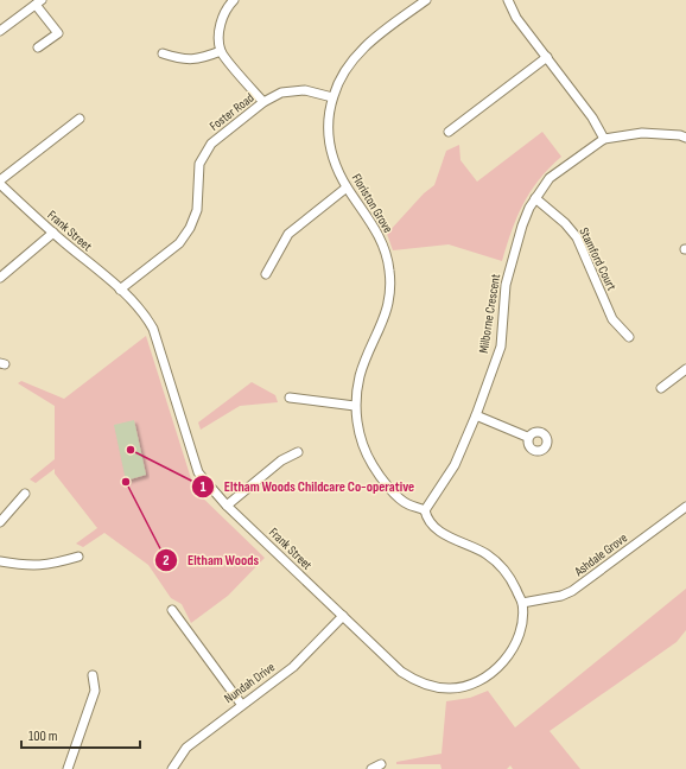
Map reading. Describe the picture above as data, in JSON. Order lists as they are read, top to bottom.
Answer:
{
  "streets": {
    "street": [
      "Foster Road",
      "Floriston Grove",
      "Frank Street",
      "Stamford Court",
      "Milborne Crescent",
      "Ashdale Grove",
      "Nundah Drive"
    ]
  },
  "crossings": [
    ["Foster Road", "Floriston Grove"],
    ["Foster Road", "Frank Street"],
    ["Floriston Grove", "Frank Street"],
    ["Floriston Grove", "Milborne Crescent"],
    ["Frank Street", "Milborne Crescent"],
    ["Frank Street", "Ashdale Grove"],
    ["Frank Street", "Nundah Drive"],
    ["Stamford Court", "Milborne Crescent"]
  ],
  "places": ["Eltham Woods Childcare Co-operative", "Eltham Woods"],
  "scale_bar": "100 m"
}
